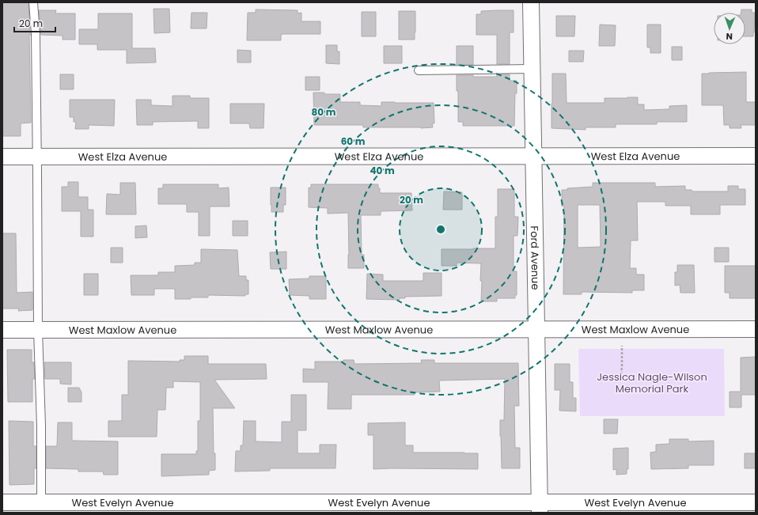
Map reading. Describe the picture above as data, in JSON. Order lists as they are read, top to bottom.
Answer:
{
  "streets": {
    "street": [
      "West Elza Avenue",
      "Ford Avenue",
      "West Maxlow Avenue",
      "West Evelyn Avenue"
    ]
  },
  "crossings": [
    ["West Elza Avenue", "Ford Avenue"],
    ["Ford Avenue", "West Maxlow Avenue"],
    ["Ford Avenue", "West Evelyn Avenue"]
  ],
  "parks": ["Jessica Nagle-Wilson Memorial Park"],
  "scale_bar": "20 m",
  "north": "bottom",
  "rings": [
    "80 m",
    "60 m",
    "40 m",
    "20 m"
  ]
}
